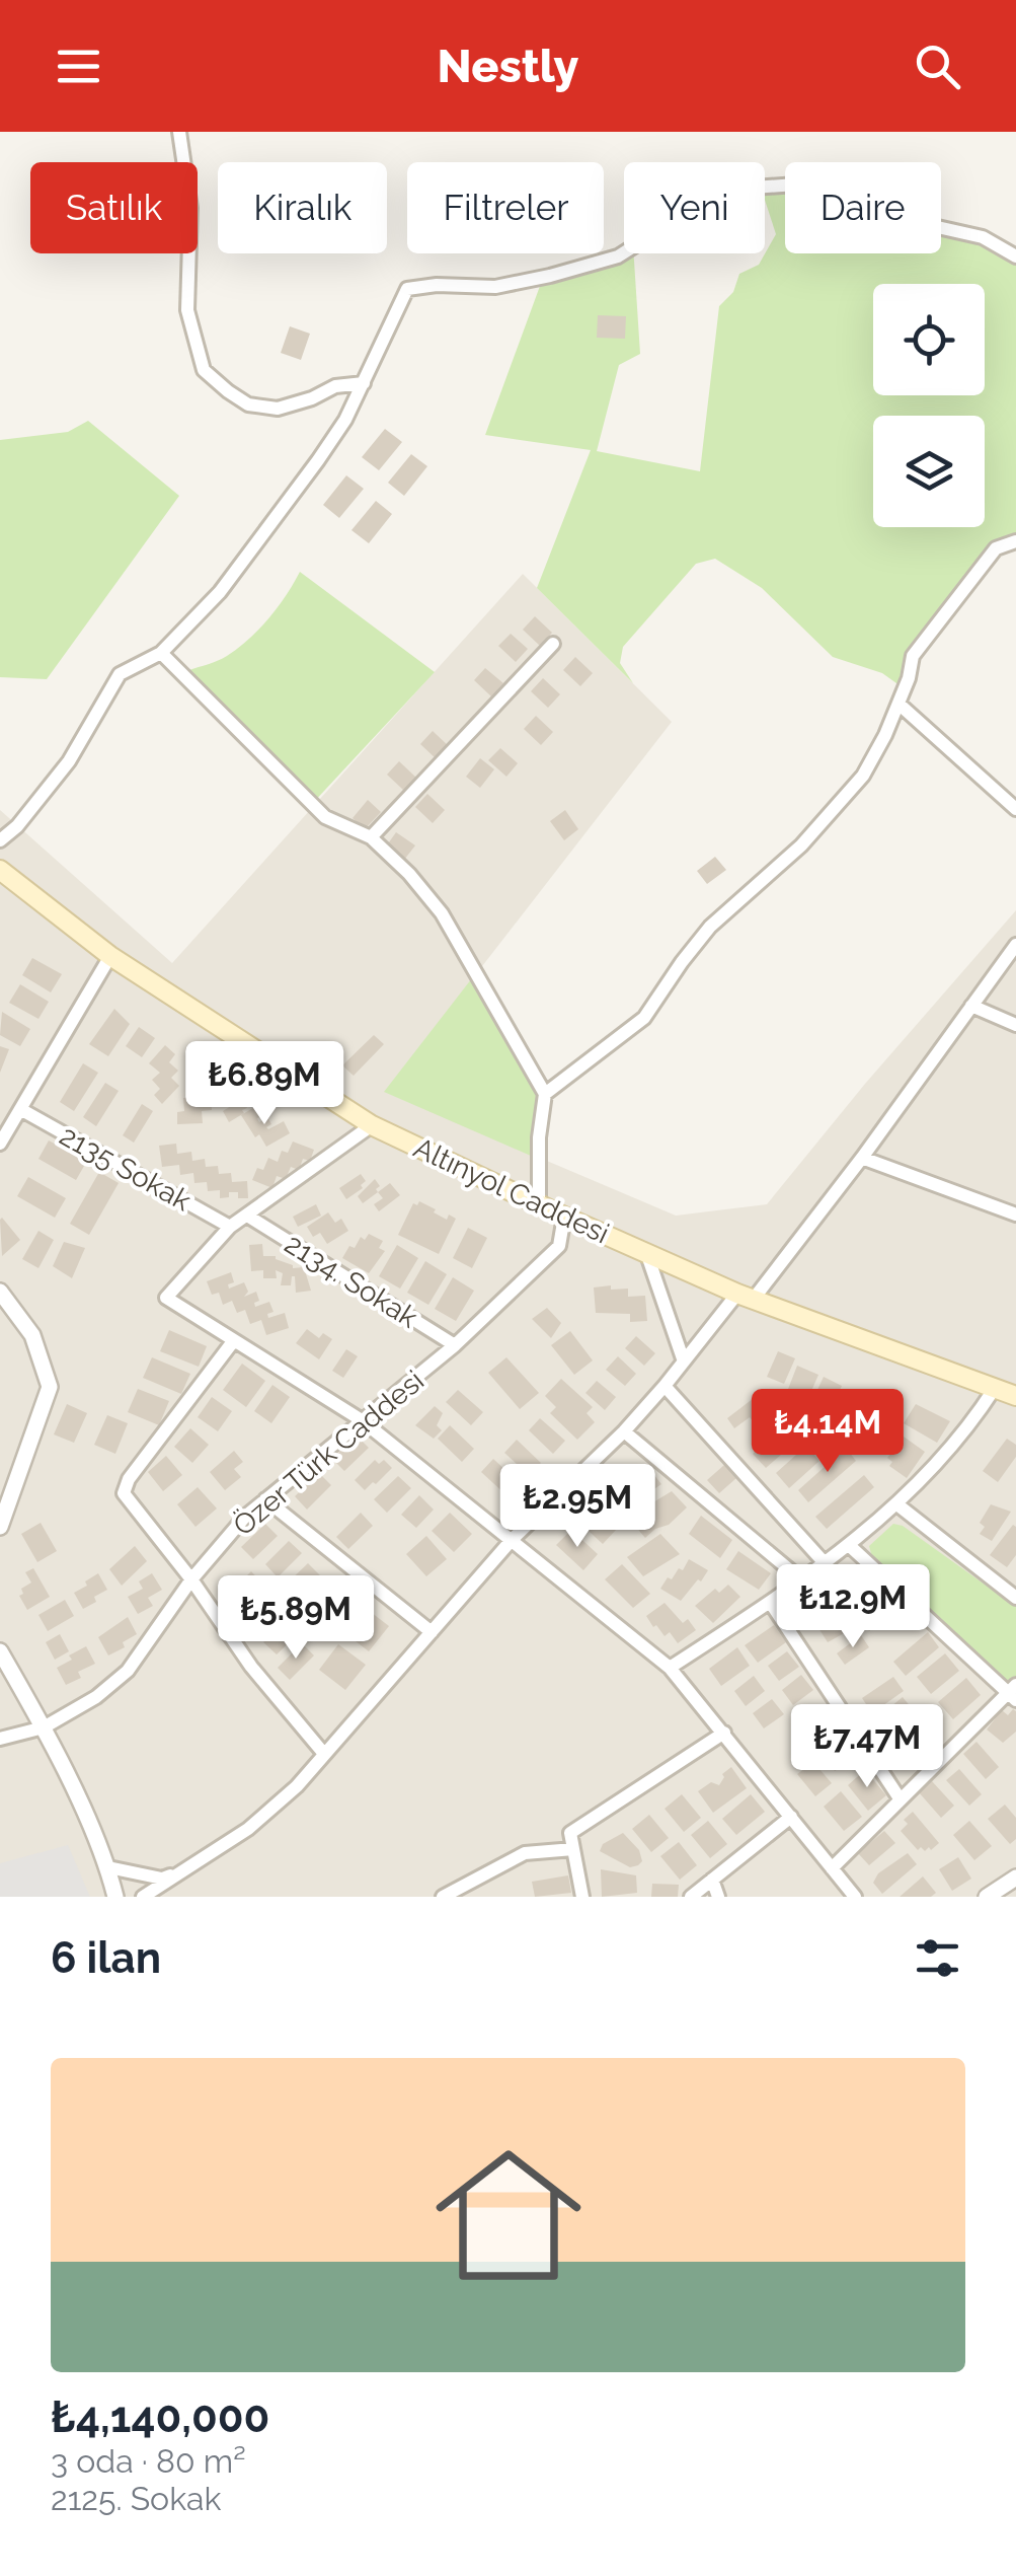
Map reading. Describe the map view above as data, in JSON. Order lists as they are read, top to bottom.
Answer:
{
  "streets": {
    "main road": ["Altınyol Caddesi"],
    "street": ["2135 Sokak", "2134. Sokak", "Özer Türk Caddesi"]
  },
  "crossings": [
    ["Altınyol Caddesi", "Özer Türk Caddesi"],
    ["2134. Sokak", "Özer Türk Caddesi"]
  ],
  "page": {
    "header": "Nestly",
    "chip": [
      "Satılık",
      "Kiralık",
      "Filtreler",
      "Yeni",
      "Daire"
    ],
    "price": [
      "₺6.89M",
      "₺4.14M",
      "₺2.95M",
      "₺12.9M",
      "₺5.89M",
      "₺7.47M"
    ],
    "heading": "6 ilan",
    "list": [
      {
        "name": "₺4,140,000",
        "note": "3 oda · 80 m² · 2125. Sokak"
      }
    ]
  }
}
